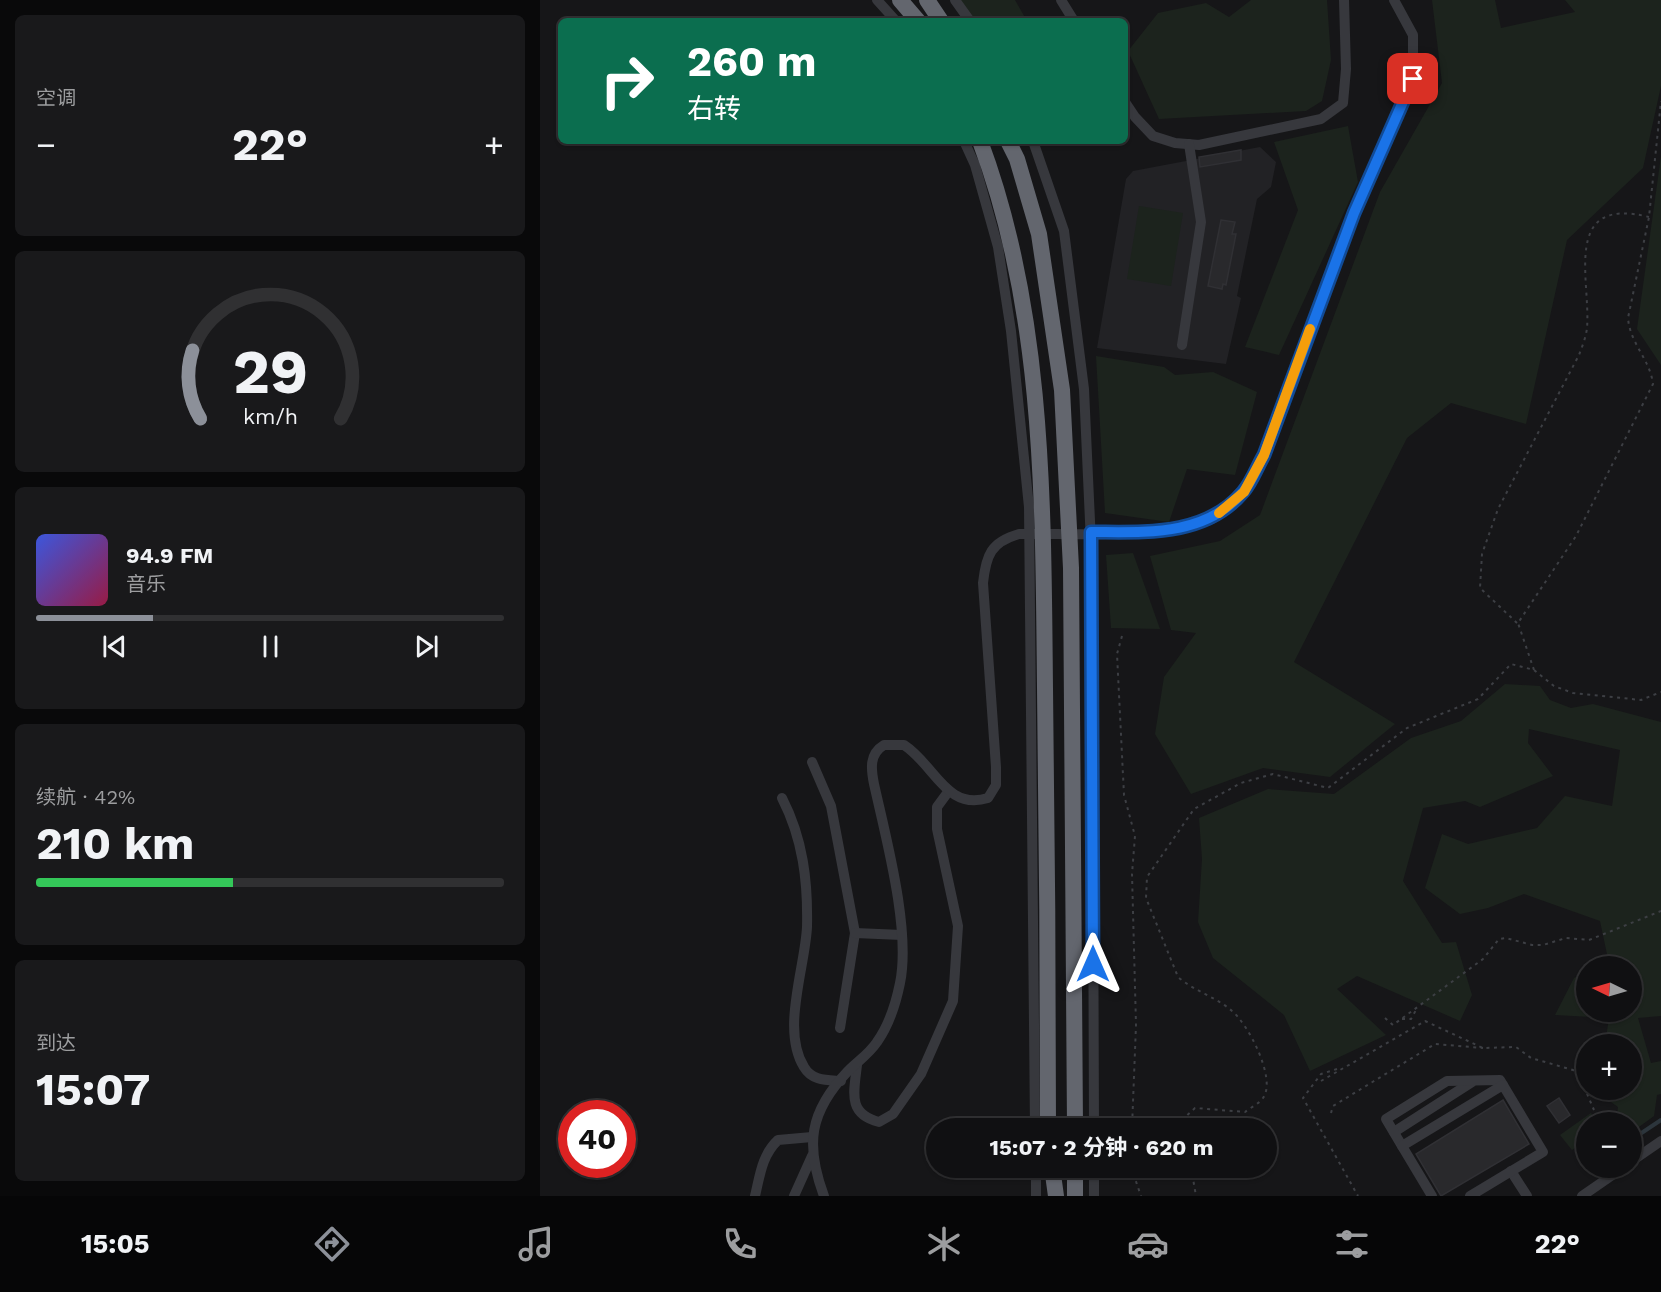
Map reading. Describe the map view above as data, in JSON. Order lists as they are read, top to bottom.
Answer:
{
  "north": "left",
  "page": {
    "tile": [
      "空调",
      ["续航 · 42%", "210 km"],
      ["到达", "15:07"]
    ],
    "turn": ["260 m", "右转"],
    "heat": ["−", "22°", "+"],
    "song": ["94.9 FM", "音乐"],
    "map_buttons": ["+", "−"],
    "limit": "40",
    "trip": "15:07 · 2 分钟 · 620 m",
    "tabs": ["15:05", "22°"],
    "gauge": ["29", "km/h"]
  }
}
